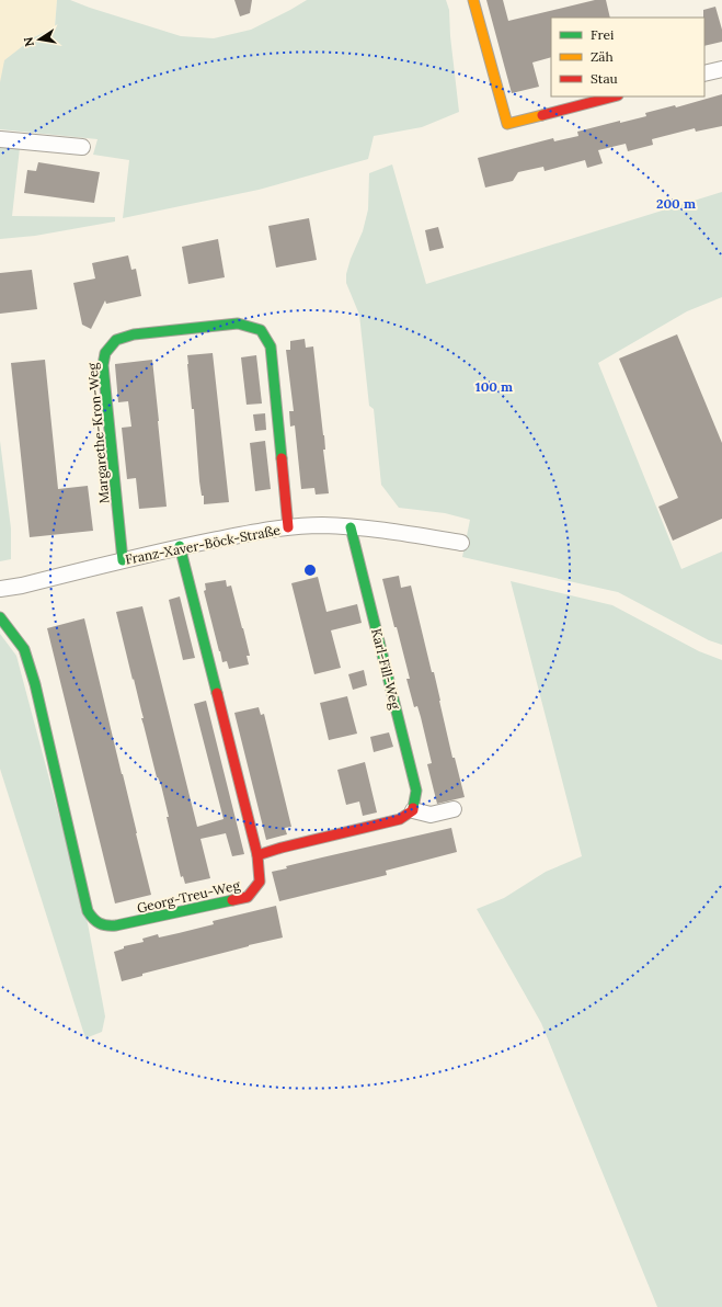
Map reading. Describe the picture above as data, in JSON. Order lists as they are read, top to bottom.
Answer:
{
  "streets": {
    "street": [
      "Margarethe-Kron-Weg",
      "Franz-Xaver-Böck-Straße",
      "Karl-Fill-Weg",
      "Georg-Treu-Weg"
    ]
  },
  "crossings": [
    ["Margarethe-Kron-Weg", "Franz-Xaver-Böck-Straße"],
    ["Franz-Xaver-Böck-Straße", "Karl-Fill-Weg"],
    ["Franz-Xaver-Böck-Straße", "Georg-Treu-Weg"]
  ],
  "legend": ["Frei", "Zäh", "Stau"],
  "north": "left",
  "rings": ["200 m", "100 m"]
}
